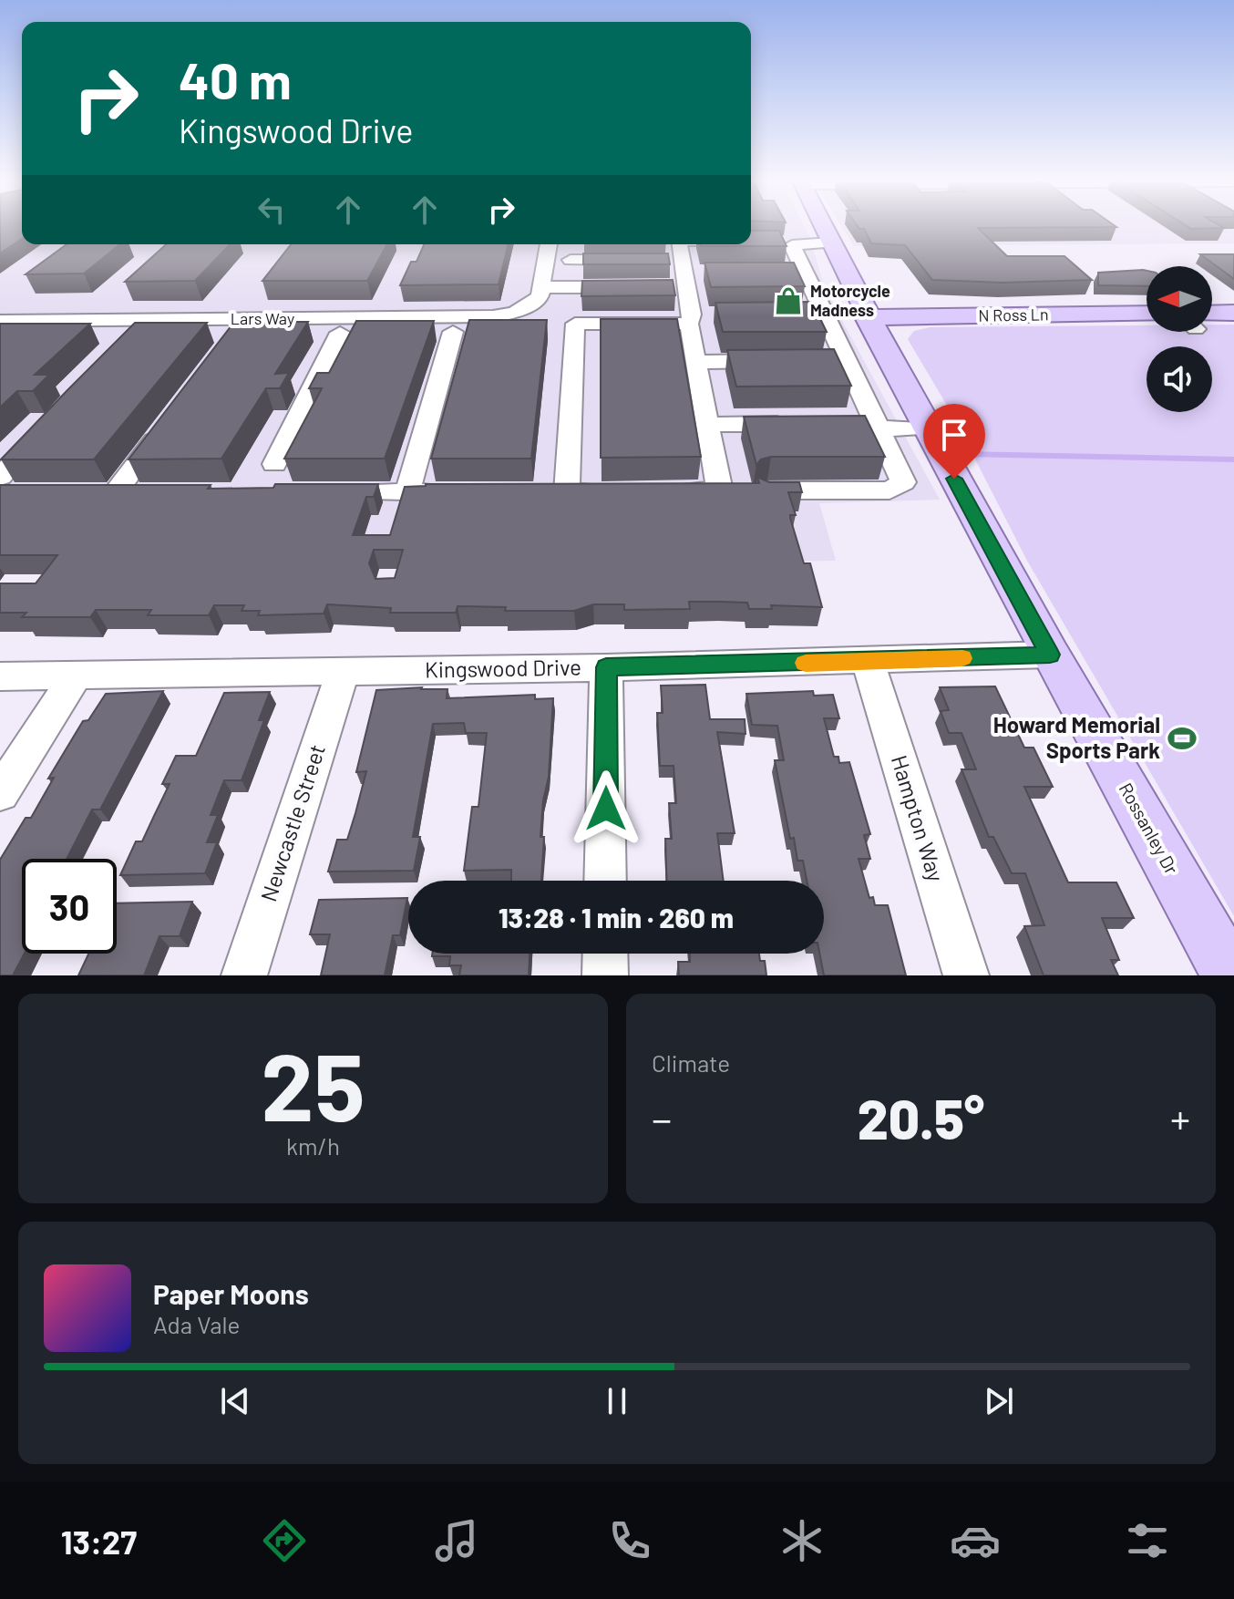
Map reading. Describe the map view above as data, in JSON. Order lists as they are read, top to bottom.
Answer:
{
  "streets": {
    "main road": ["N Ross Ln", "Rossanley Dr"],
    "street": [
      "Lars Way",
      "Kingswood Drive",
      "Hampton Way",
      "Newcastle Street"
    ]
  },
  "crossings": [
    ["N Ross Ln", "Rossanley Dr"],
    ["Kingswood Drive", "Hampton Way"],
    ["Kingswood Drive", "Newcastle Street"],
    ["Kingswood Drive", "Rossanley Dr"]
  ],
  "places": {
    "shop": ["Motorcycle Madness"],
    "sports": ["Howard Memorial Sports Park"]
  },
  "north": "left",
  "page": {
    "turn": ["40 m", "Kingswood Drive"],
    "limit": "30",
    "trip": "13:28 · 1 min · 260 m",
    "tile": [
      ["25", "km/h"],
      "Climate"
    ],
    "heat": ["−", "20.5°", "+"],
    "song": ["Paper Moons", "Ada Vale"],
    "tabs": "13:27"
  }
}
